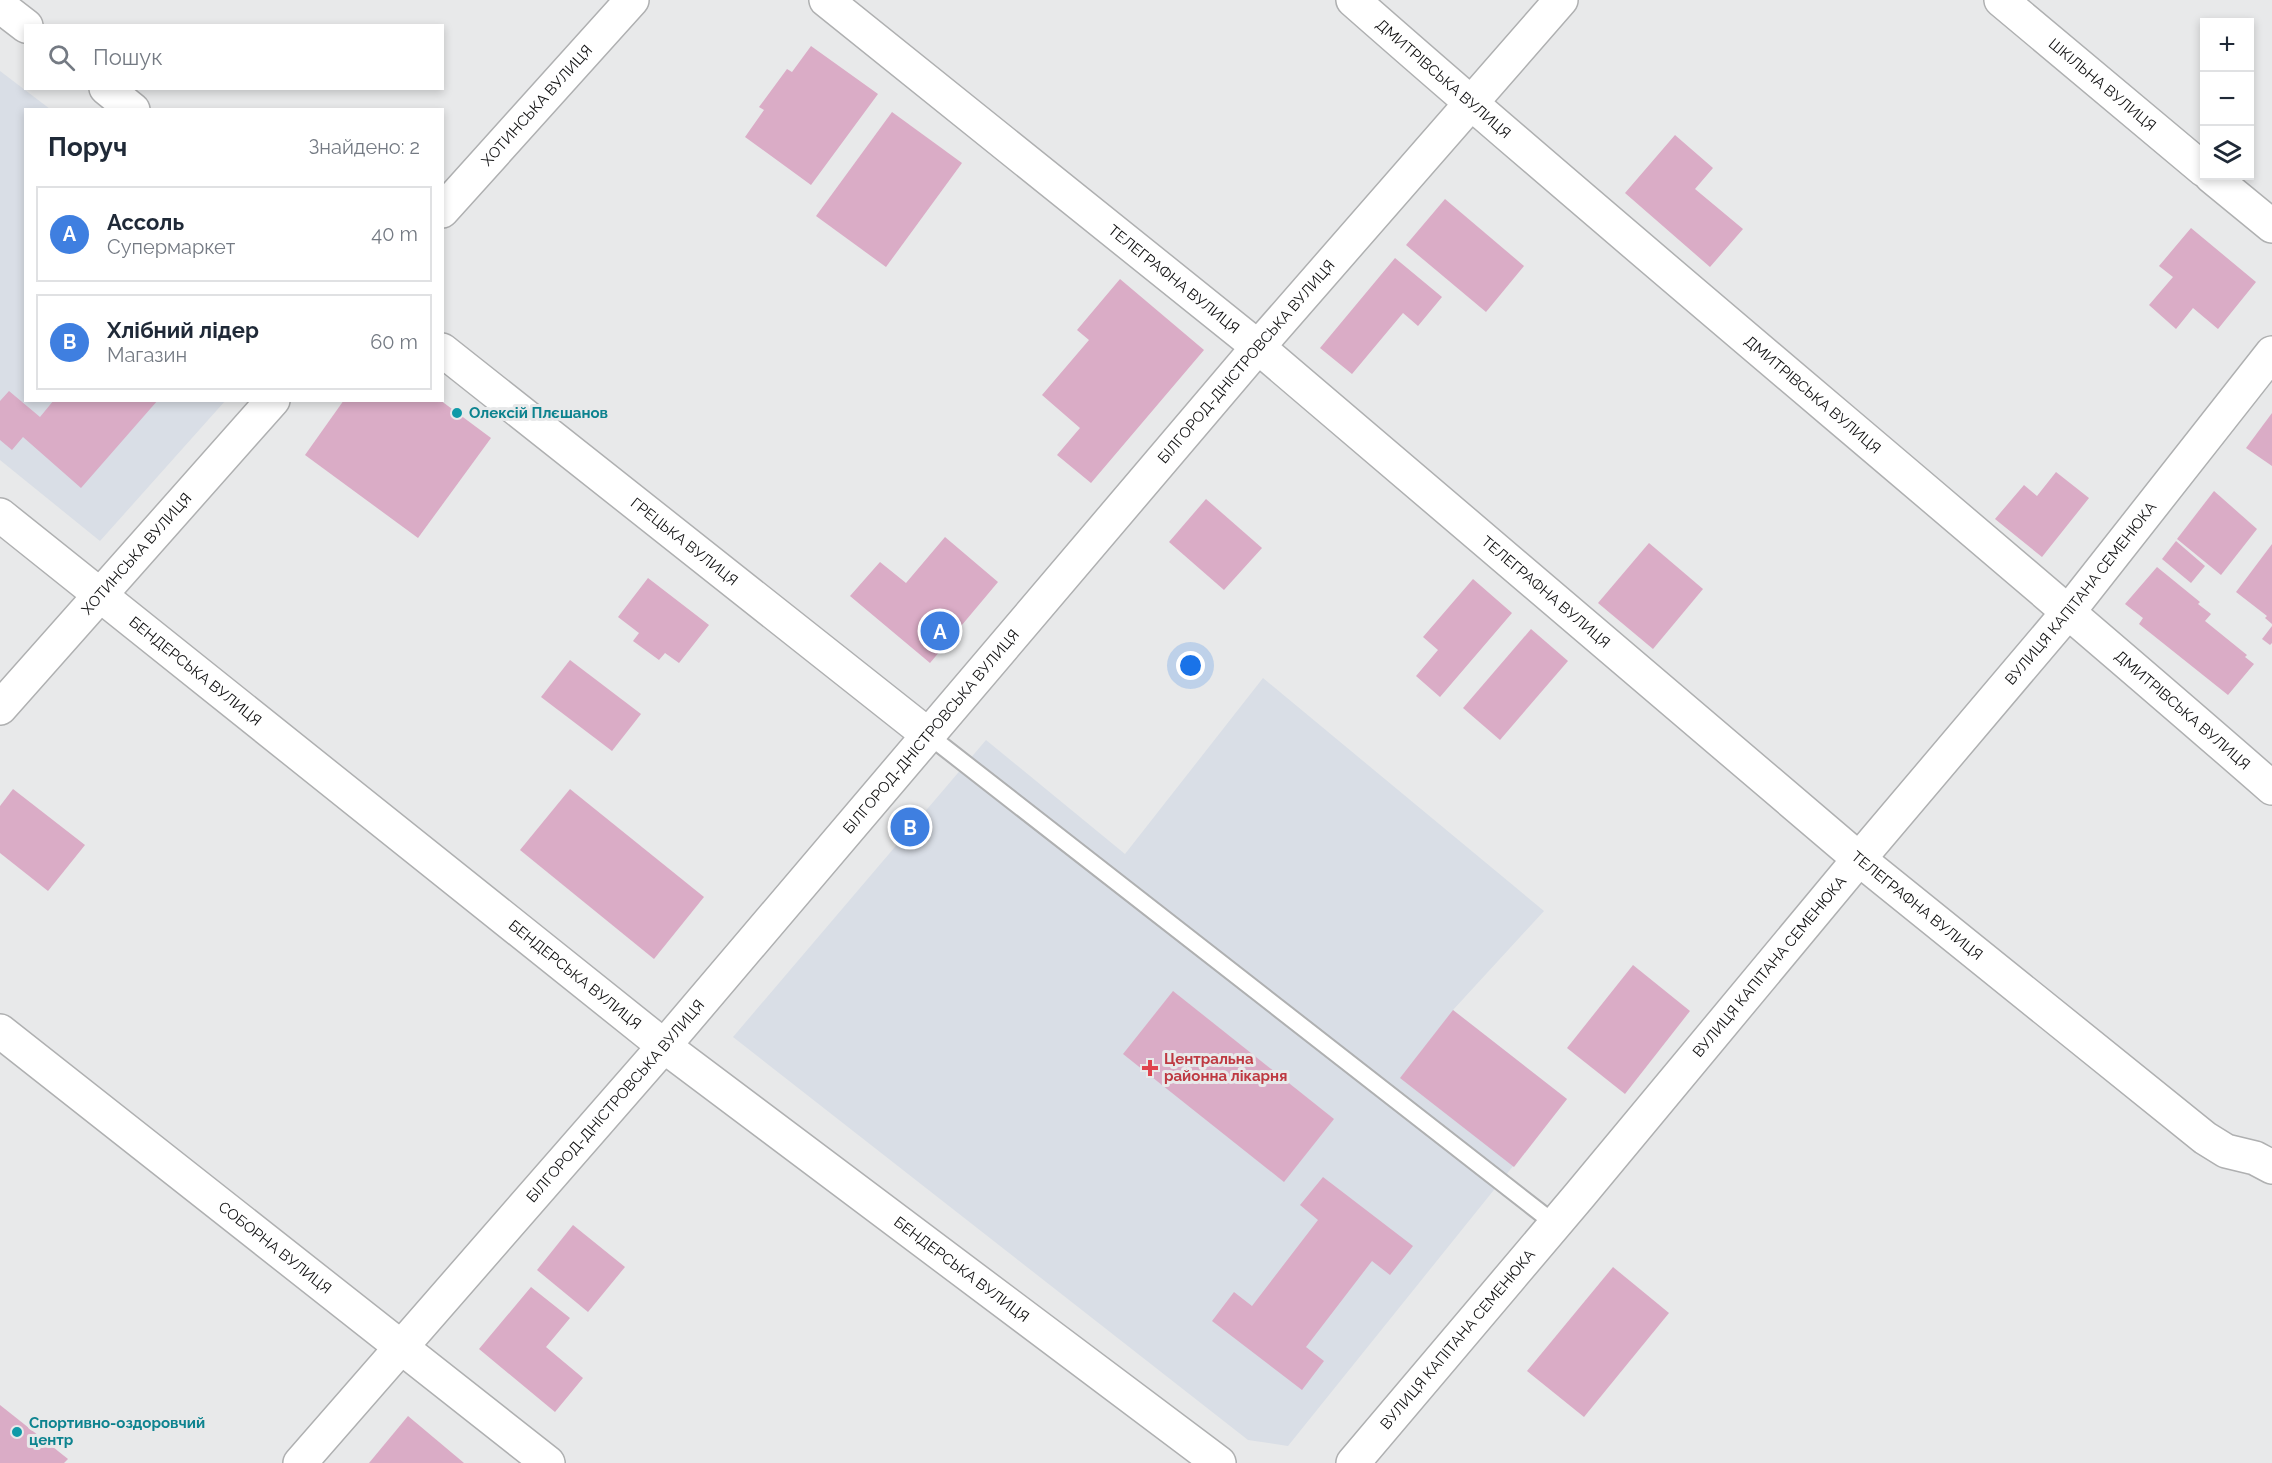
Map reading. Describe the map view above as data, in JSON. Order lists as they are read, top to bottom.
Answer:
{
  "streets": {
    "street": [
      "ДМИТРІВСЬКА ВУЛИЦЯ",
      "ШКІЛЬНА ВУЛИЦЯ",
      "ХОТИНСЬКА ВУЛИЦЯ",
      "ТЕЛЕГРАФНА ВУЛИЦЯ",
      "БІЛГОРОД-ДНІСТРОВСЬКА ВУЛИЦЯ",
      "ГРЕЦЬКА ВУЛИЦЯ",
      "ВУЛИЦЯ КАПІТАНА СЕМЕНЮКА",
      "БЕНДЕРСЬКА ВУЛИЦЯ",
      "СОБОРНА ВУЛИЦЯ"
    ]
  },
  "crossings": [
    ["ДМИТРІВСЬКА ВУЛИЦЯ", "БІЛГОРОД-ДНІСТРОВСЬКА ВУЛИЦЯ"],
    ["ДМИТРІВСЬКА ВУЛИЦЯ", "ВУЛИЦЯ КАПІТАНА СЕМЕНЮКА"],
    ["ХОТИНСЬКА ВУЛИЦЯ", "БЕНДЕРСЬКА ВУЛИЦЯ"],
    ["ТЕЛЕГРАФНА ВУЛИЦЯ", "БІЛГОРОД-ДНІСТРОВСЬКА ВУЛИЦЯ"],
    ["ТЕЛЕГРАФНА ВУЛИЦЯ", "ВУЛИЦЯ КАПІТАНА СЕМЕНЮКА"],
    ["БІЛГОРОД-ДНІСТРОВСЬКА ВУЛИЦЯ", "ГРЕЦЬКА ВУЛИЦЯ"],
    ["БІЛГОРОД-ДНІСТРОВСЬКА ВУЛИЦЯ", "БЕНДЕРСЬКА ВУЛИЦЯ"],
    ["БІЛГОРОД-ДНІСТРОВСЬКА ВУЛИЦЯ", "СОБОРНА ВУЛИЦЯ"]
  ],
  "places": {
    "other": ["Олексій Плєшанов", "Спортивно-оздоровчий центр"],
    "health": ["Центральна районна лікарня"]
  },
  "page": {
    "map_buttons": ["+", "−"],
    "search": "Пошук",
    "heading": ["Поруч", "Знайдено: 2"],
    "list": [
      {
        "mark": "A",
        "name": "Ассоль",
        "note": "Супермаркет",
        "value": "40 m"
      },
      {
        "mark": "B",
        "name": "Хлібний лідер",
        "note": "Магазин",
        "value": "60 m"
      }
    ],
    "pins": ["A", "B"]
  }
}
